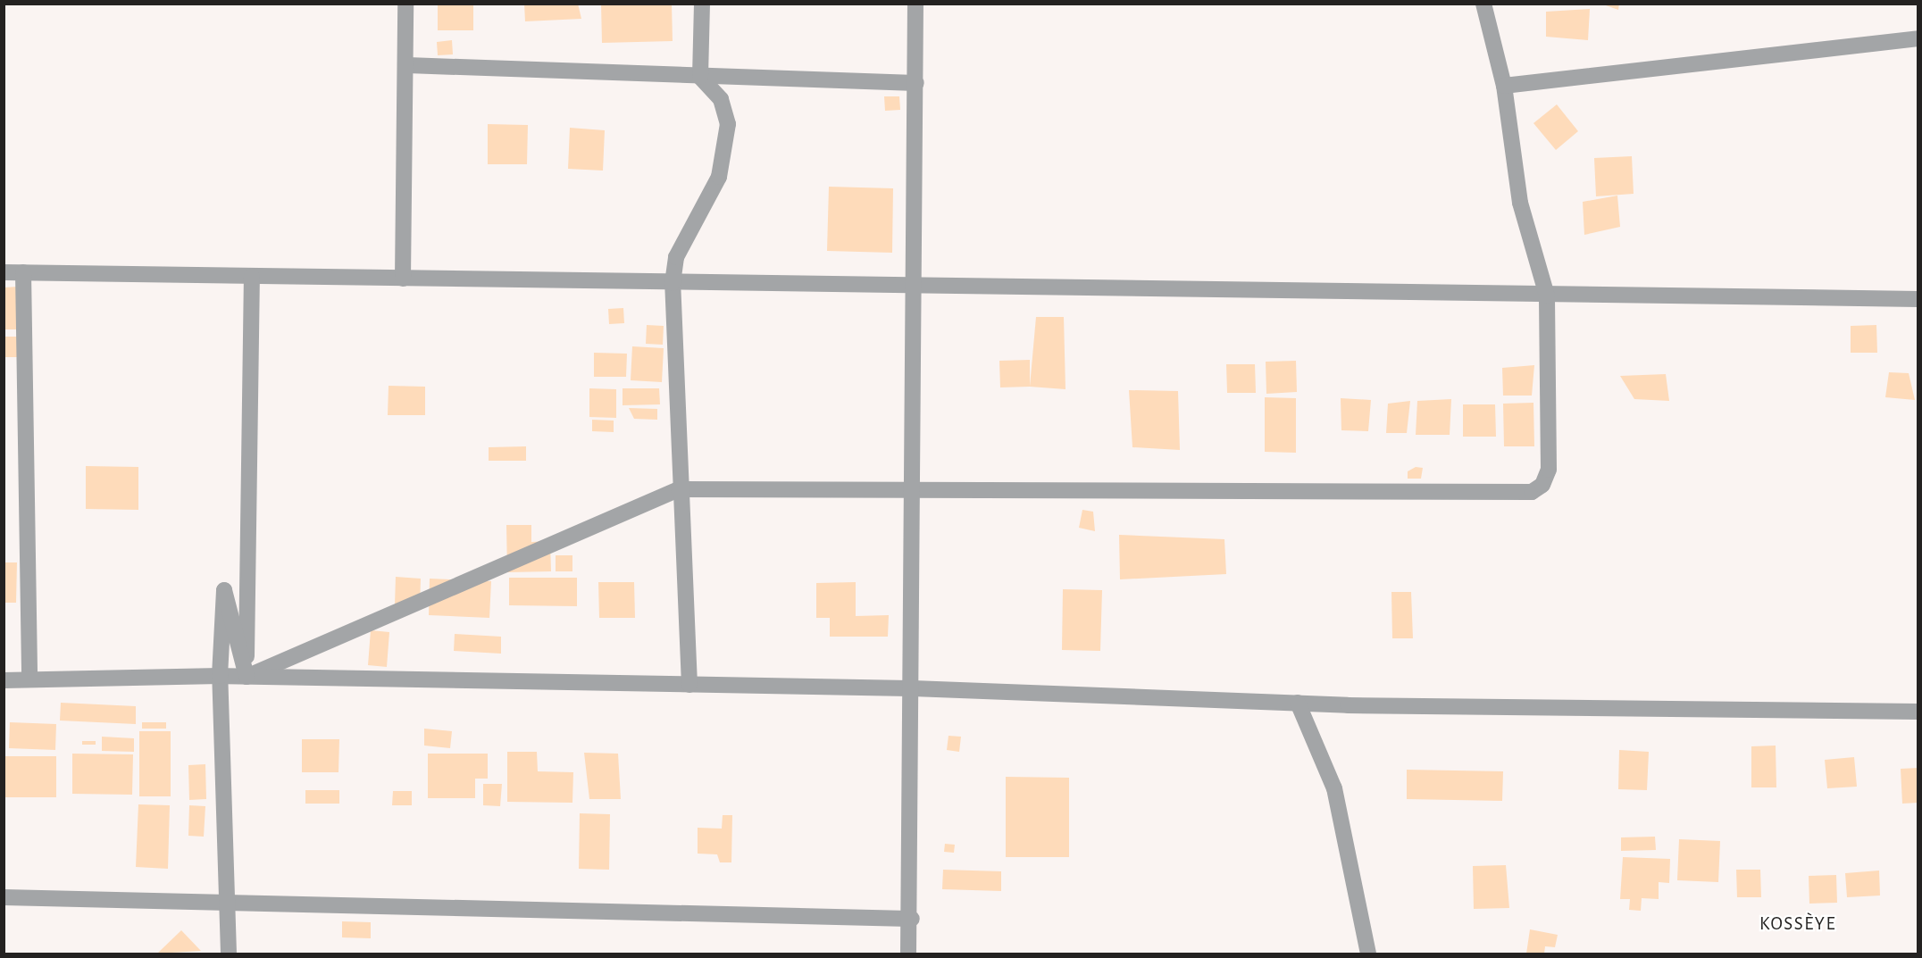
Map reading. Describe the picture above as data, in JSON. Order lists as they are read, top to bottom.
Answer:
{
  "districts": ["KOSSÈYE"]
}
